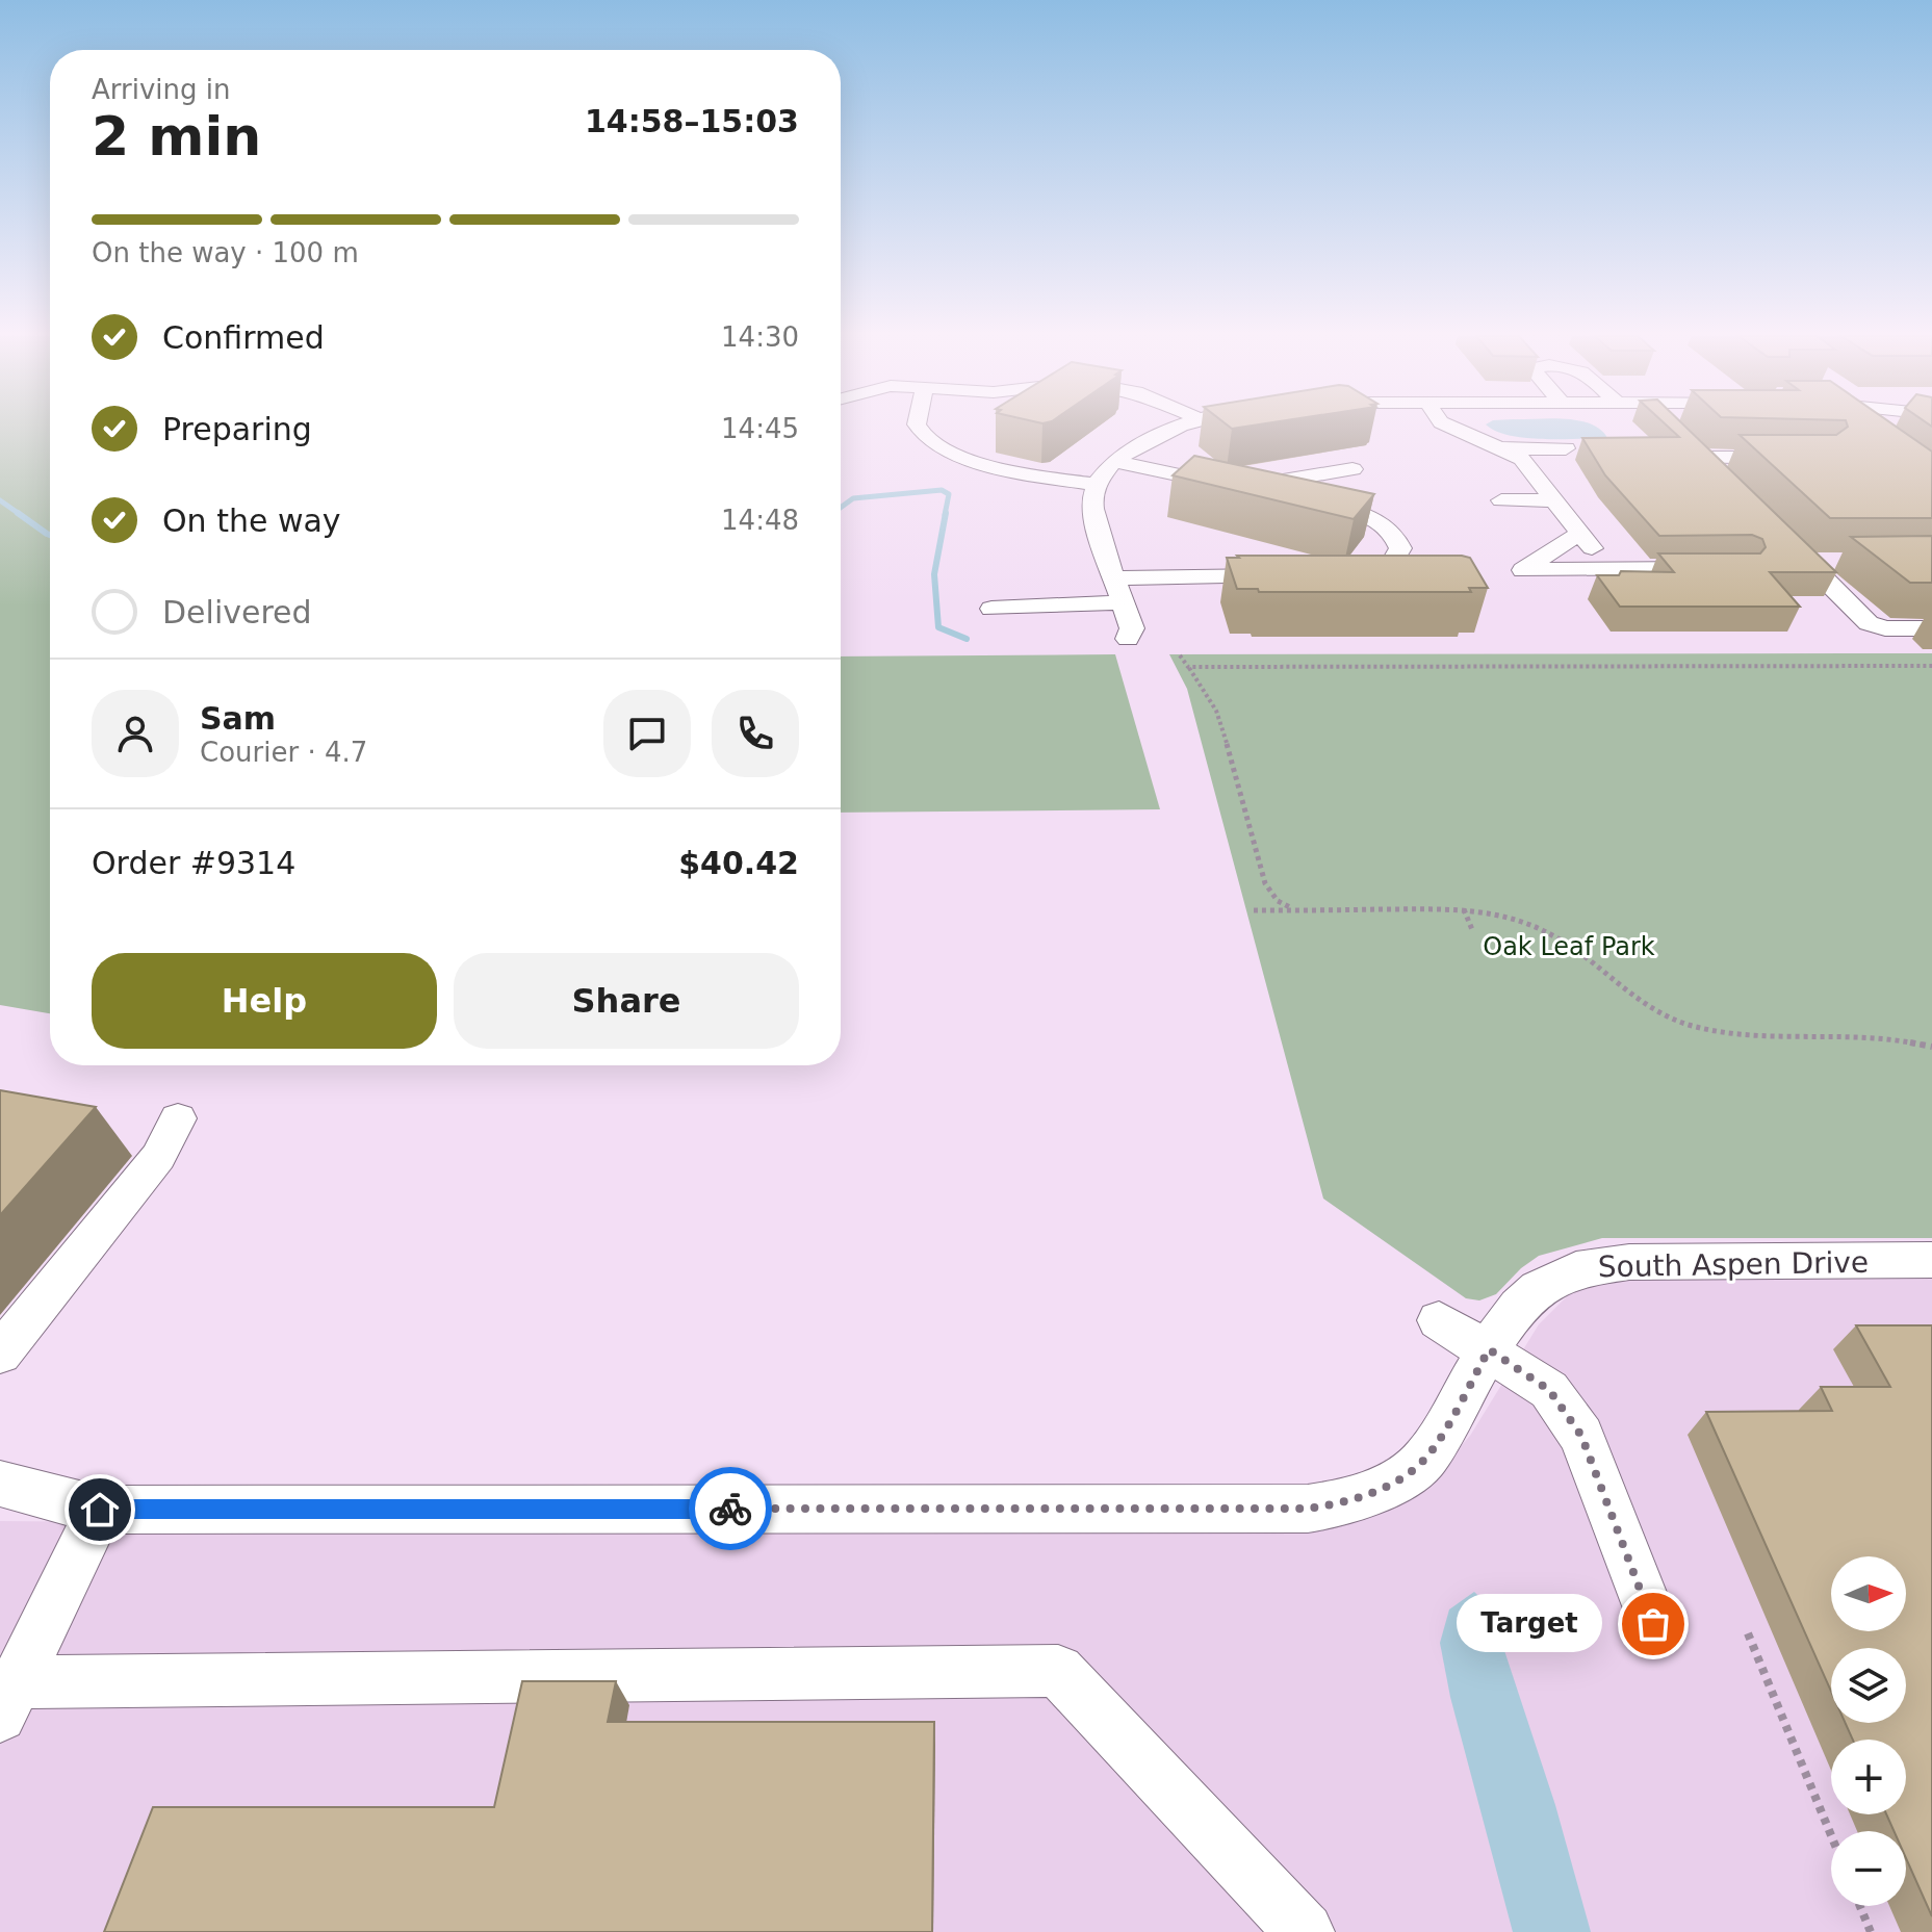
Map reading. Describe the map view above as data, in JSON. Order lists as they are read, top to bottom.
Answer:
{
  "streets": {
    "street": ["South Aspen Drive"]
  },
  "parks": ["Oak Leaf Park"],
  "places": ["Target"],
  "north": "right",
  "page": {
    "heading": ["2 min", "Arriving in", "14:58–15:03"],
    "panel": [
      "Sam",
      "Courier · 4.7",
      "Order #9314",
      "$40.42"
    ],
    "bar": "On the way · 100 m",
    "list": [
      ["Confirmed", "14:30"],
      ["Preparing", "14:45"],
      ["On the way", "14:48"],
      "Delivered"
    ],
    "buttons": ["Help", "Share"],
    "map_buttons": ["+", "−"],
    "bubble": "Target"
  }
}
